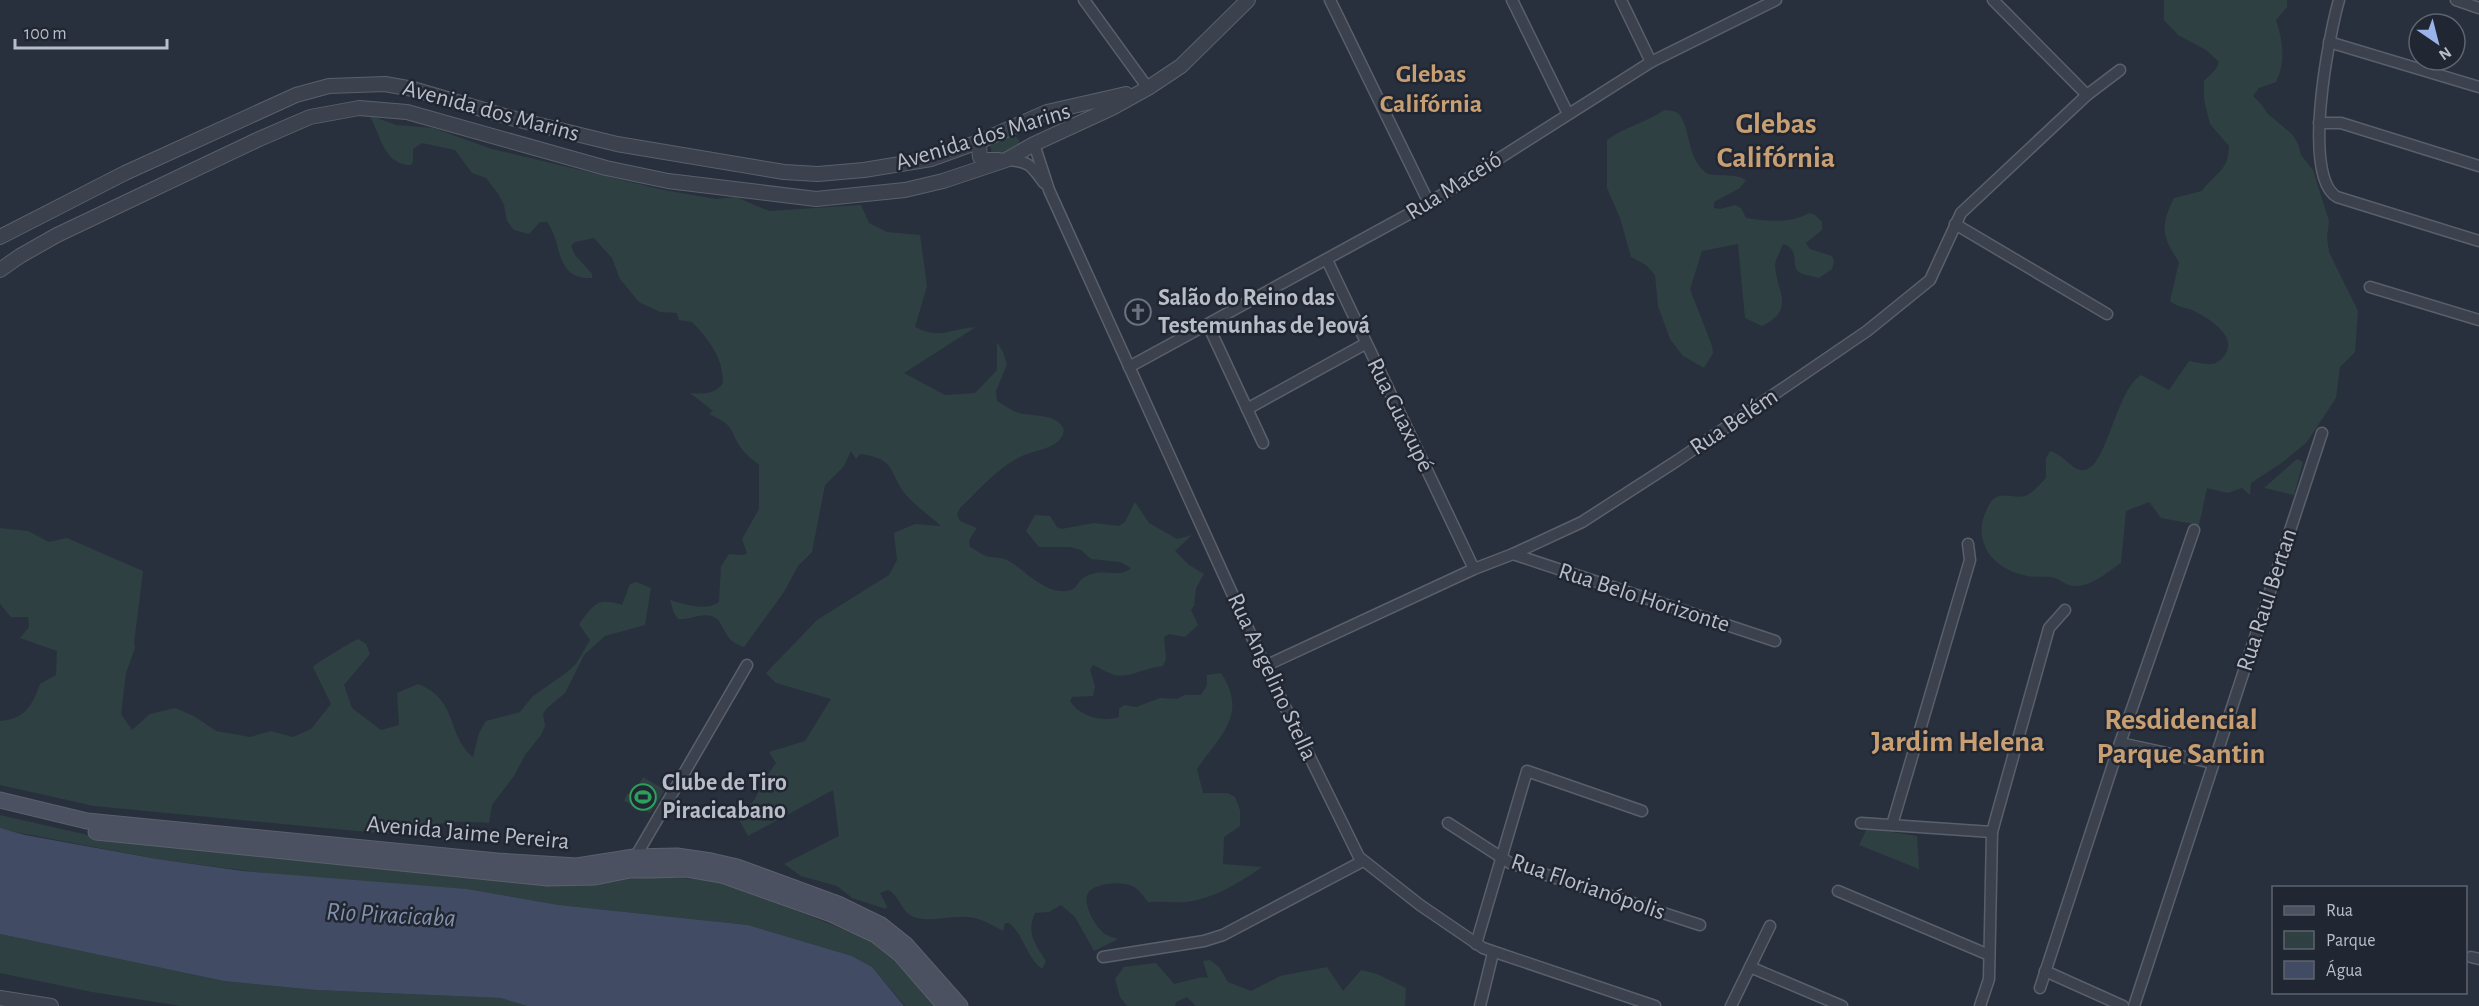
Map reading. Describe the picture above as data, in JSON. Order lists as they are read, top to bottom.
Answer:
{
  "streets": {
    "main road": ["Avenida Jaime Pereira"],
    "street": [
      "Avenida dos Marins",
      "Rua Maceió",
      "Rua Guaxupé",
      "Rua Belém",
      "Rua Belo Horizonte",
      "Rua Raul Bertan",
      "Rua Angelino Stella",
      "Rua Florianópolis"
    ]
  },
  "crossings": [
    ["Rua Maceió", "Rua Guaxupé"],
    ["Rua Maceió", "Rua Angelino Stella"],
    ["Rua Guaxupé", "Rua Belém"],
    ["Rua Belém", "Rua Belo Horizonte"],
    ["Rua Belém", "Rua Angelino Stella"]
  ],
  "districts": [
    "Glebas Califórnia",
    "Glebas Califórnia",
    "Resdidencial Parque Santin",
    "Jardim Helena"
  ],
  "water": ["Rio Piracicaba"],
  "places": {
    "church": ["Salão do Reino das Testemunhas de Jeová"],
    "sports": ["Clube de Tiro Piracicabano"]
  },
  "legend": ["Rua", "Parque", "Água"],
  "scale_bar": "100 m",
  "north": "bottom right"
}
